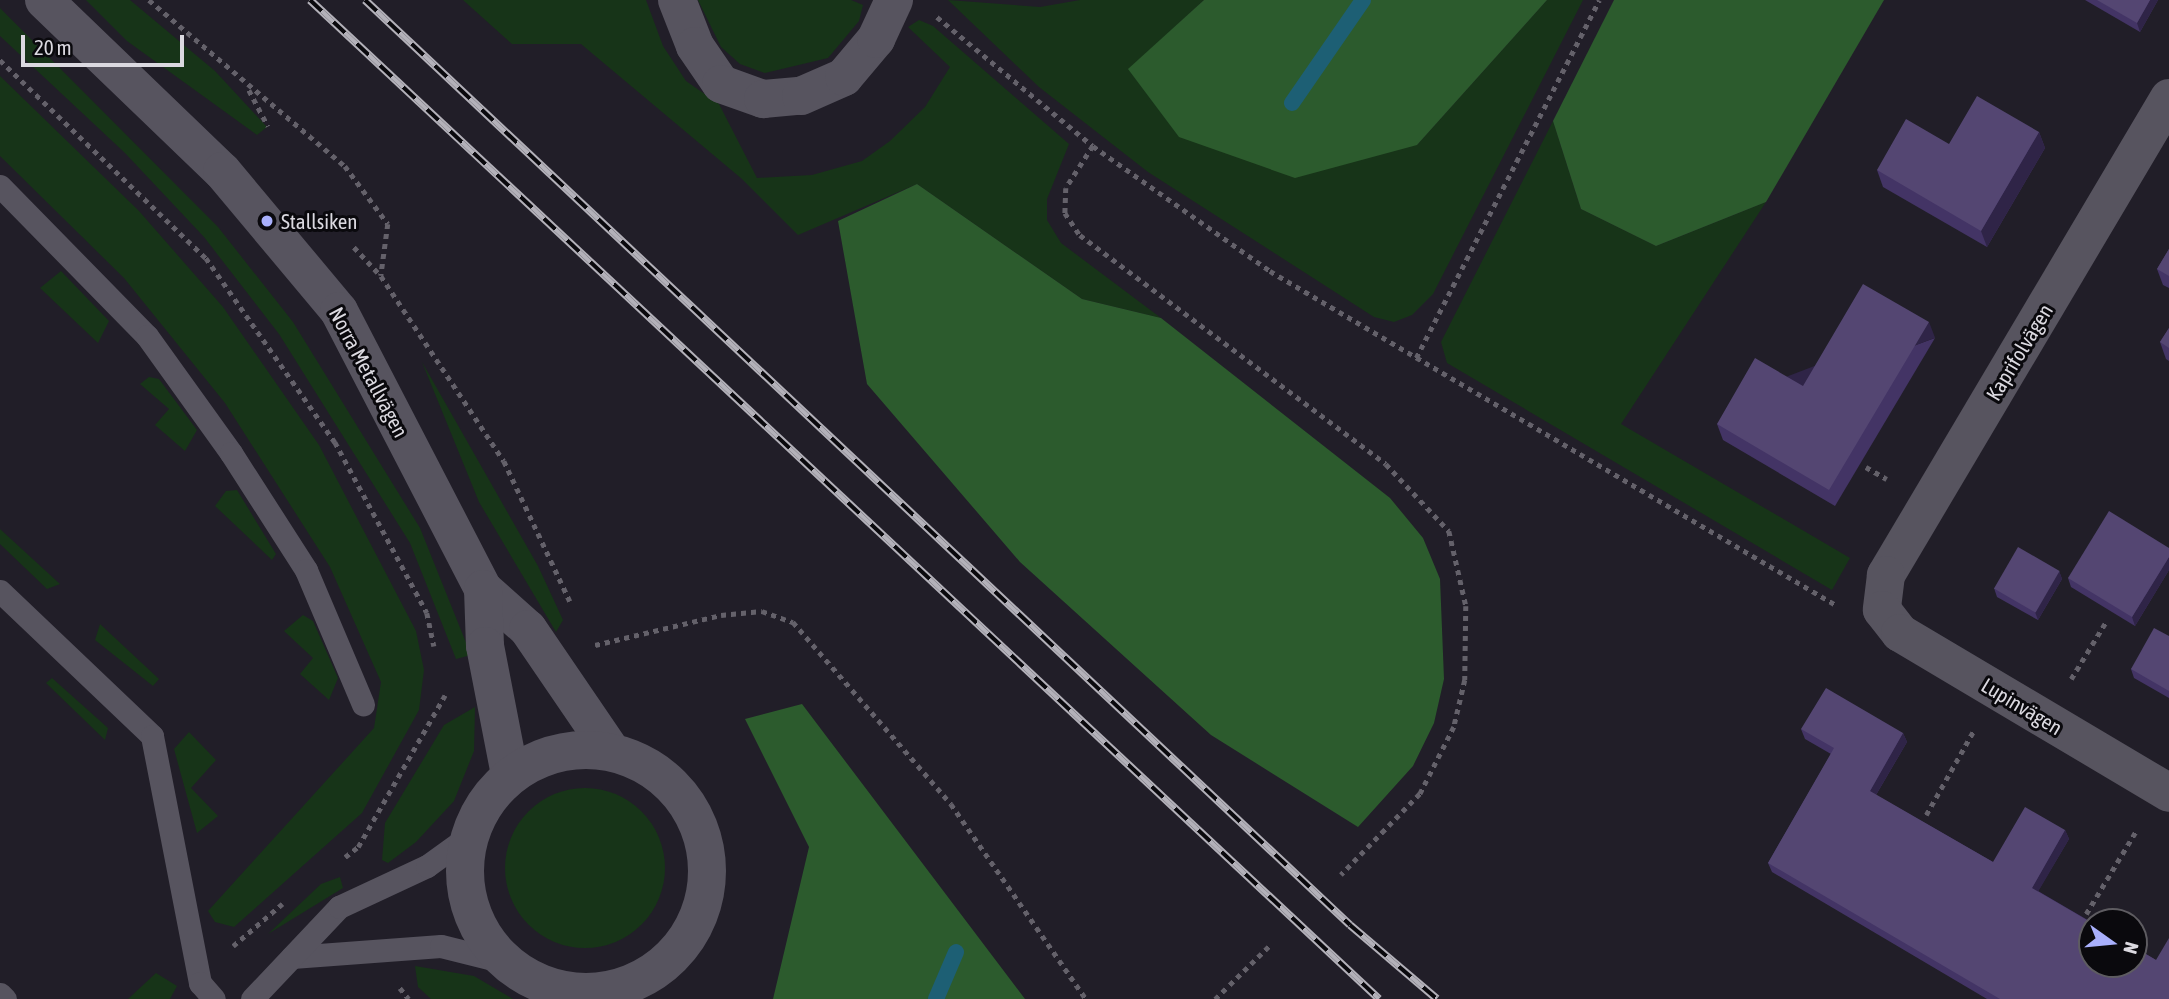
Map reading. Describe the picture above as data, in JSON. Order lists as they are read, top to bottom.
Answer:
{
  "streets": {
    "street": ["Kaprifolvägen", "Norra Metallvägen", "Lupinvägen"]
  },
  "crossings": [
    ["Kaprifolvägen", "Lupinvägen"]
  ],
  "places": ["Stallsiken"],
  "scale_bar": "20 m",
  "north": "right"
}
